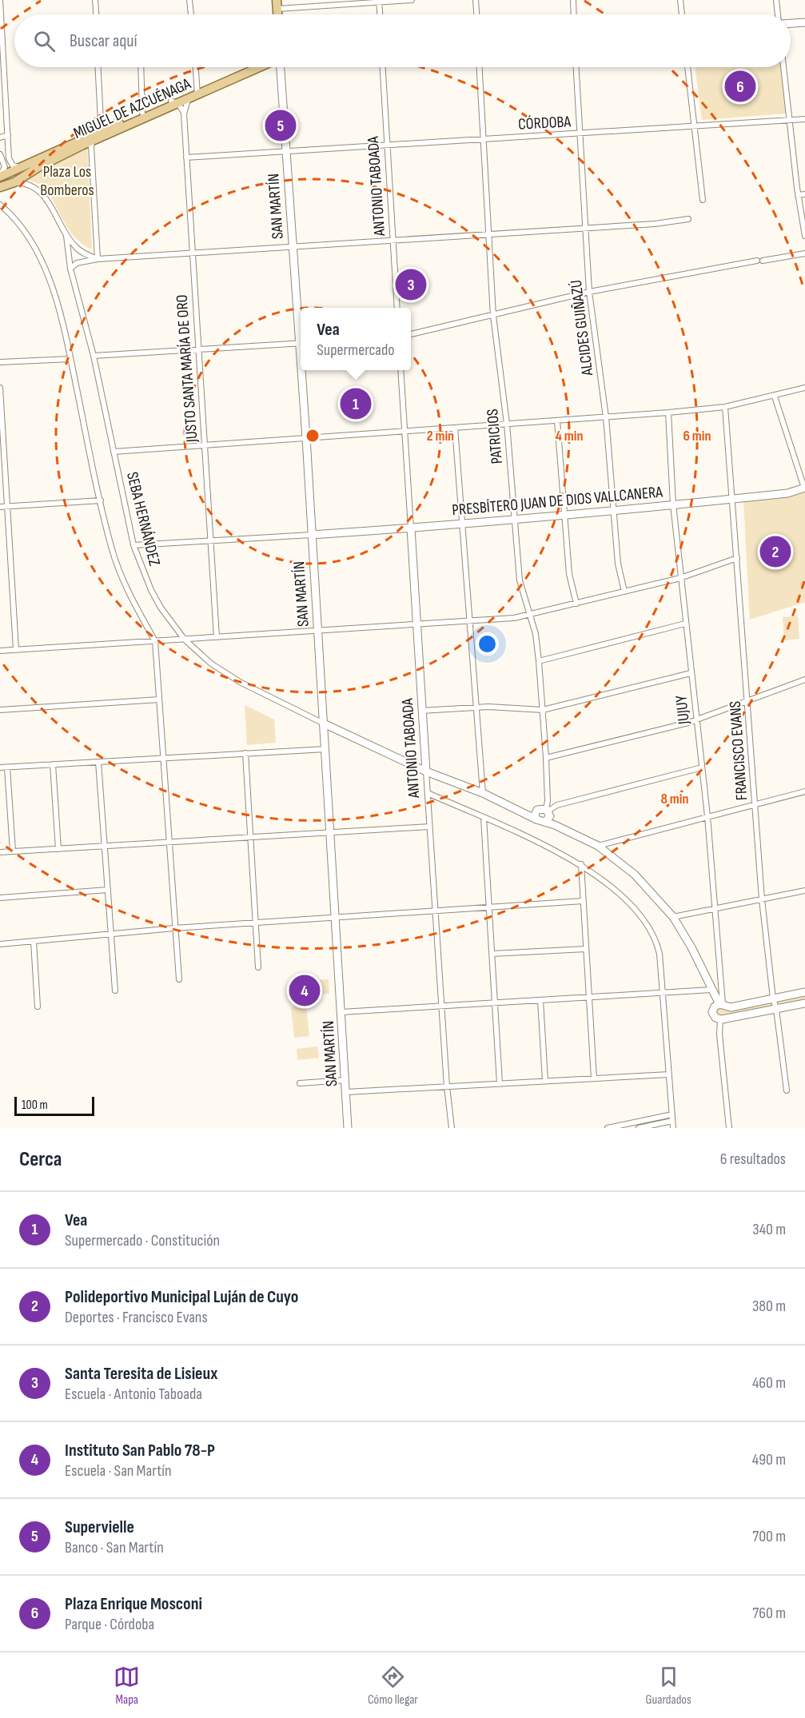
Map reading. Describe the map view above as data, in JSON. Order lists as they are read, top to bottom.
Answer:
{
  "streets": {
    "main road": ["MIGUEL DE AZCUÉNAGA"],
    "street": [
      "CÓRDOBA",
      "ANTONIO TABOADA",
      "SAN MARTÍN",
      "ALCIDES GUIÑAZÚ",
      "JUSTO SANTA MARÍA DE ORO",
      "PATRICIOS",
      "PRESBÍTERO JUAN DE DIOS VALLCANERA",
      "SEBA HERNÁNDEZ",
      "JUJUY",
      "FRANCISCO EVANS"
    ]
  },
  "crossings": [
    ["MIGUEL DE AZCUÉNAGA", "JUSTO SANTA MARÍA DE ORO"],
    ["MIGUEL DE AZCUÉNAGA", "SEBA HERNÁNDEZ"],
    ["CÓRDOBA", "ANTONIO TABOADA"],
    ["CÓRDOBA", "SAN MARTÍN"],
    ["CÓRDOBA", "ALCIDES GUIÑAZÚ"],
    ["CÓRDOBA", "JUSTO SANTA MARÍA DE ORO"],
    ["CÓRDOBA", "PATRICIOS"],
    ["ANTONIO TABOADA", "PRESBÍTERO JUAN DE DIOS VALLCANERA"],
    ["SAN MARTÍN", "PRESBÍTERO JUAN DE DIOS VALLCANERA"],
    ["SAN MARTÍN", "SEBA HERNÁNDEZ"],
    ["ALCIDES GUIÑAZÚ", "PRESBÍTERO JUAN DE DIOS VALLCANERA"],
    ["PATRICIOS", "PRESBÍTERO JUAN DE DIOS VALLCANERA"],
    ["PRESBÍTERO JUAN DE DIOS VALLCANERA", "JUJUY"],
    ["PRESBÍTERO JUAN DE DIOS VALLCANERA", "FRANCISCO EVANS"]
  ],
  "parks": ["Plaza Los Bomberos"],
  "scale_bar": "100 m",
  "page": {
    "search": "Buscar aquí",
    "pins": [
      "6",
      "5",
      "3",
      "1",
      "2",
      "4"
    ],
    "popup": ["Vea", "Supermercado"],
    "scale": "100 m",
    "heading": ["Cerca", "6 resultados"],
    "list": [
      {
        "mark": "1",
        "name": "Vea",
        "note": "Supermercado · Constitución",
        "value": "340 m"
      },
      {
        "mark": "2",
        "name": "Polideportivo Municipal Luján de Cuyo",
        "note": "Deportes · Francisco Evans",
        "value": "380 m"
      },
      {
        "mark": "3",
        "name": "Santa Teresita de Lisieux",
        "note": "Escuela · Antonio Taboada",
        "value": "460 m"
      },
      {
        "mark": "4",
        "name": "Instituto San Pablo 78-P",
        "note": "Escuela · San Martín",
        "value": "490 m"
      },
      {
        "mark": "5",
        "name": "Supervielle",
        "note": "Banco · San Martín",
        "value": "700 m"
      },
      {
        "mark": "6",
        "name": "Plaza Enrique Mosconi",
        "note": "Parque · Córdoba",
        "value": "760 m"
      }
    ],
    "nav": ["Mapa", "Cómo llegar", "Guardados"]
  },
  "rings": [
    "2 min",
    "4 min",
    "6 min",
    "8 min"
  ]
}
